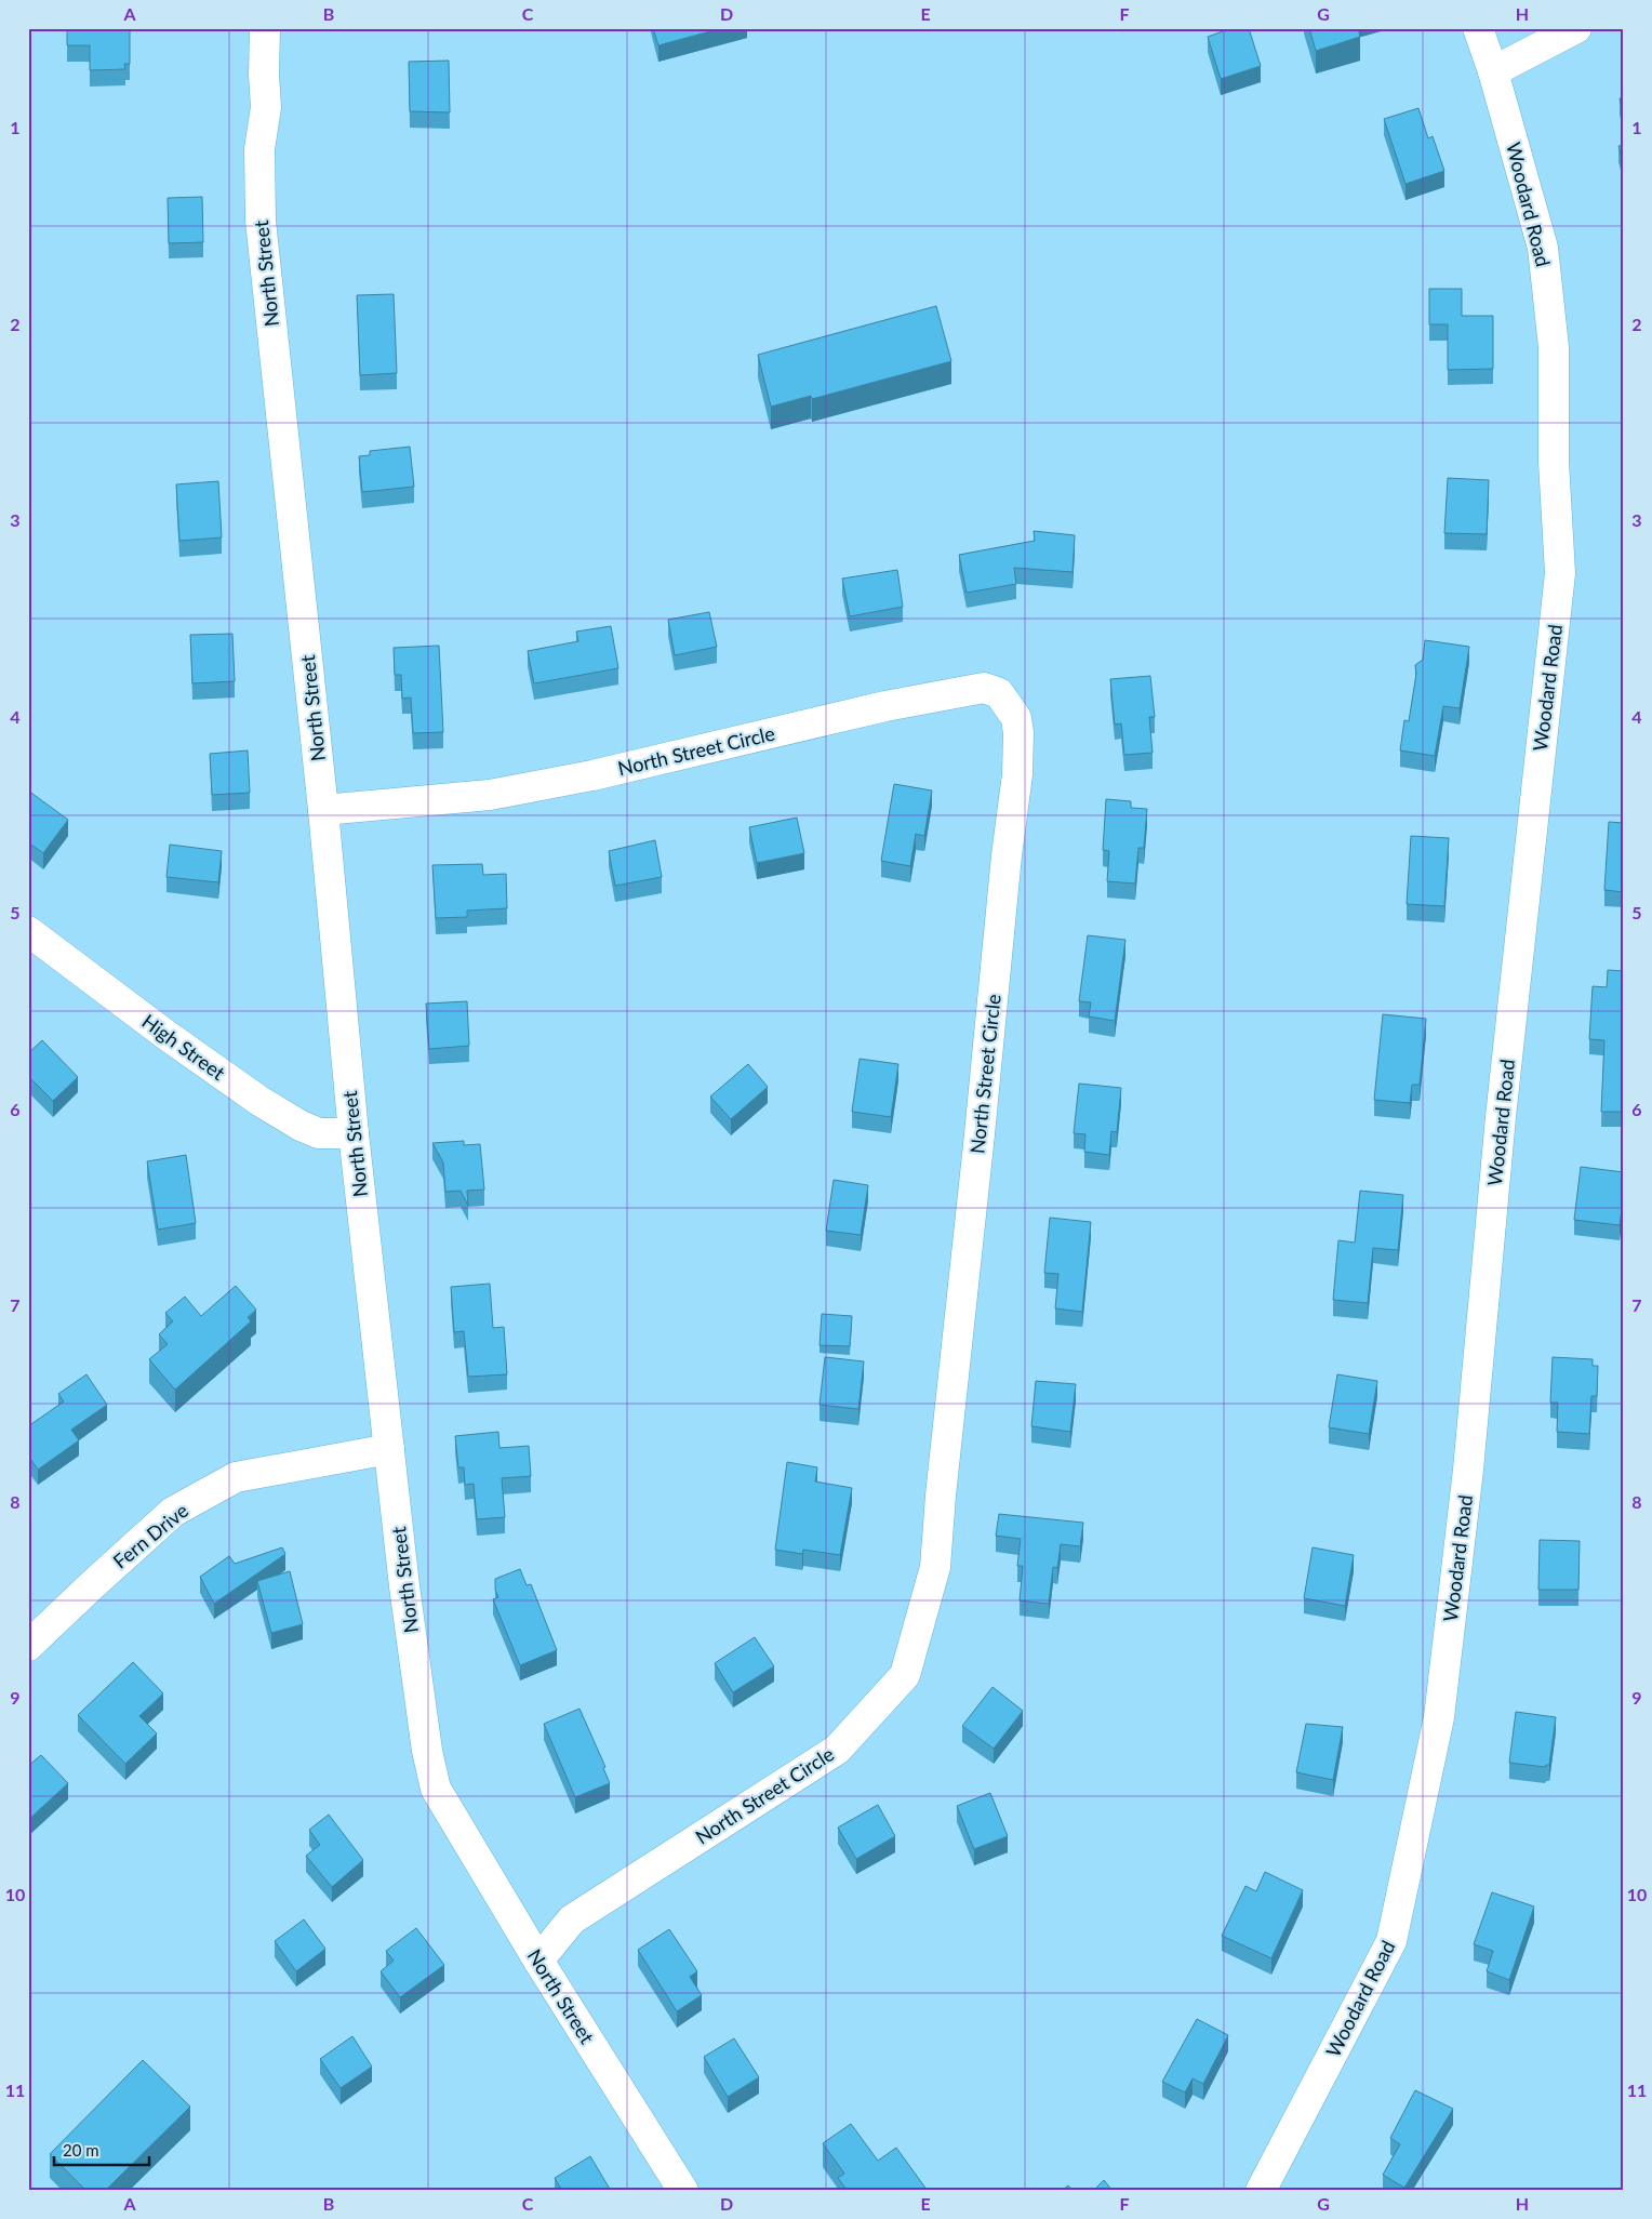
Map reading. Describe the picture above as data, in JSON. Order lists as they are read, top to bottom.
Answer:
{
  "streets": {
    "street": [
      "Woodard Road",
      "North Street",
      "North Street Circle",
      "High Street",
      "Fern Drive"
    ]
  },
  "crossings": [
    ["North Street", "North Street Circle"],
    ["North Street", "High Street"],
    ["North Street", "Fern Drive"]
  ],
  "scale_bar": "20 m",
  "grid": {
    "columns": [
      "A",
      "B",
      "C",
      "D",
      "E",
      "F",
      "G",
      "H"
    ],
    "rows": [
      "1",
      "2",
      "3",
      "4",
      "5",
      "6",
      "7",
      "8",
      "9",
      "10",
      "11"
    ]
  }
}
